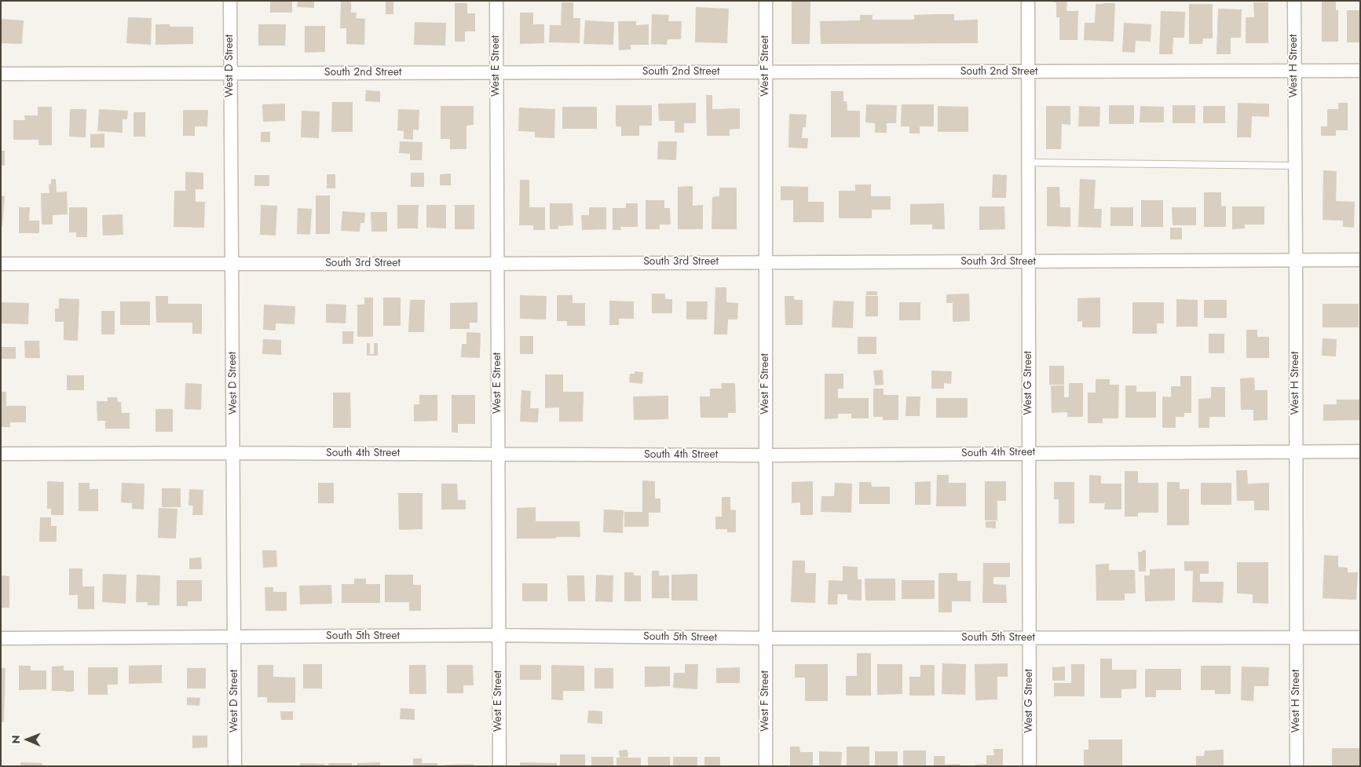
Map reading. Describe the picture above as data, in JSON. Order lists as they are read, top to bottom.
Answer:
{
  "streets": {
    "street": [
      "West D Street",
      "West E Street",
      "West F Street",
      "West H Street",
      "South 2nd Street",
      "South 3rd Street",
      "West G Street",
      "South 4th Street",
      "South 5th Street"
    ]
  },
  "crossings": [
    ["West D Street", "South 2nd Street"],
    ["West D Street", "South 3rd Street"],
    ["West D Street", "South 4th Street"],
    ["West D Street", "South 5th Street"],
    ["West E Street", "South 2nd Street"],
    ["West E Street", "South 3rd Street"],
    ["West E Street", "South 4th Street"],
    ["West E Street", "South 5th Street"],
    ["West F Street", "South 2nd Street"],
    ["West F Street", "South 3rd Street"],
    ["West F Street", "South 4th Street"],
    ["West F Street", "South 5th Street"],
    ["West H Street", "South 2nd Street"],
    ["West H Street", "South 3rd Street"],
    ["West H Street", "South 4th Street"],
    ["West H Street", "South 5th Street"],
    ["South 2nd Street", "West G Street"],
    ["South 3rd Street", "West G Street"],
    ["West G Street", "South 4th Street"],
    ["West G Street", "South 5th Street"]
  ],
  "north": "left"
}
